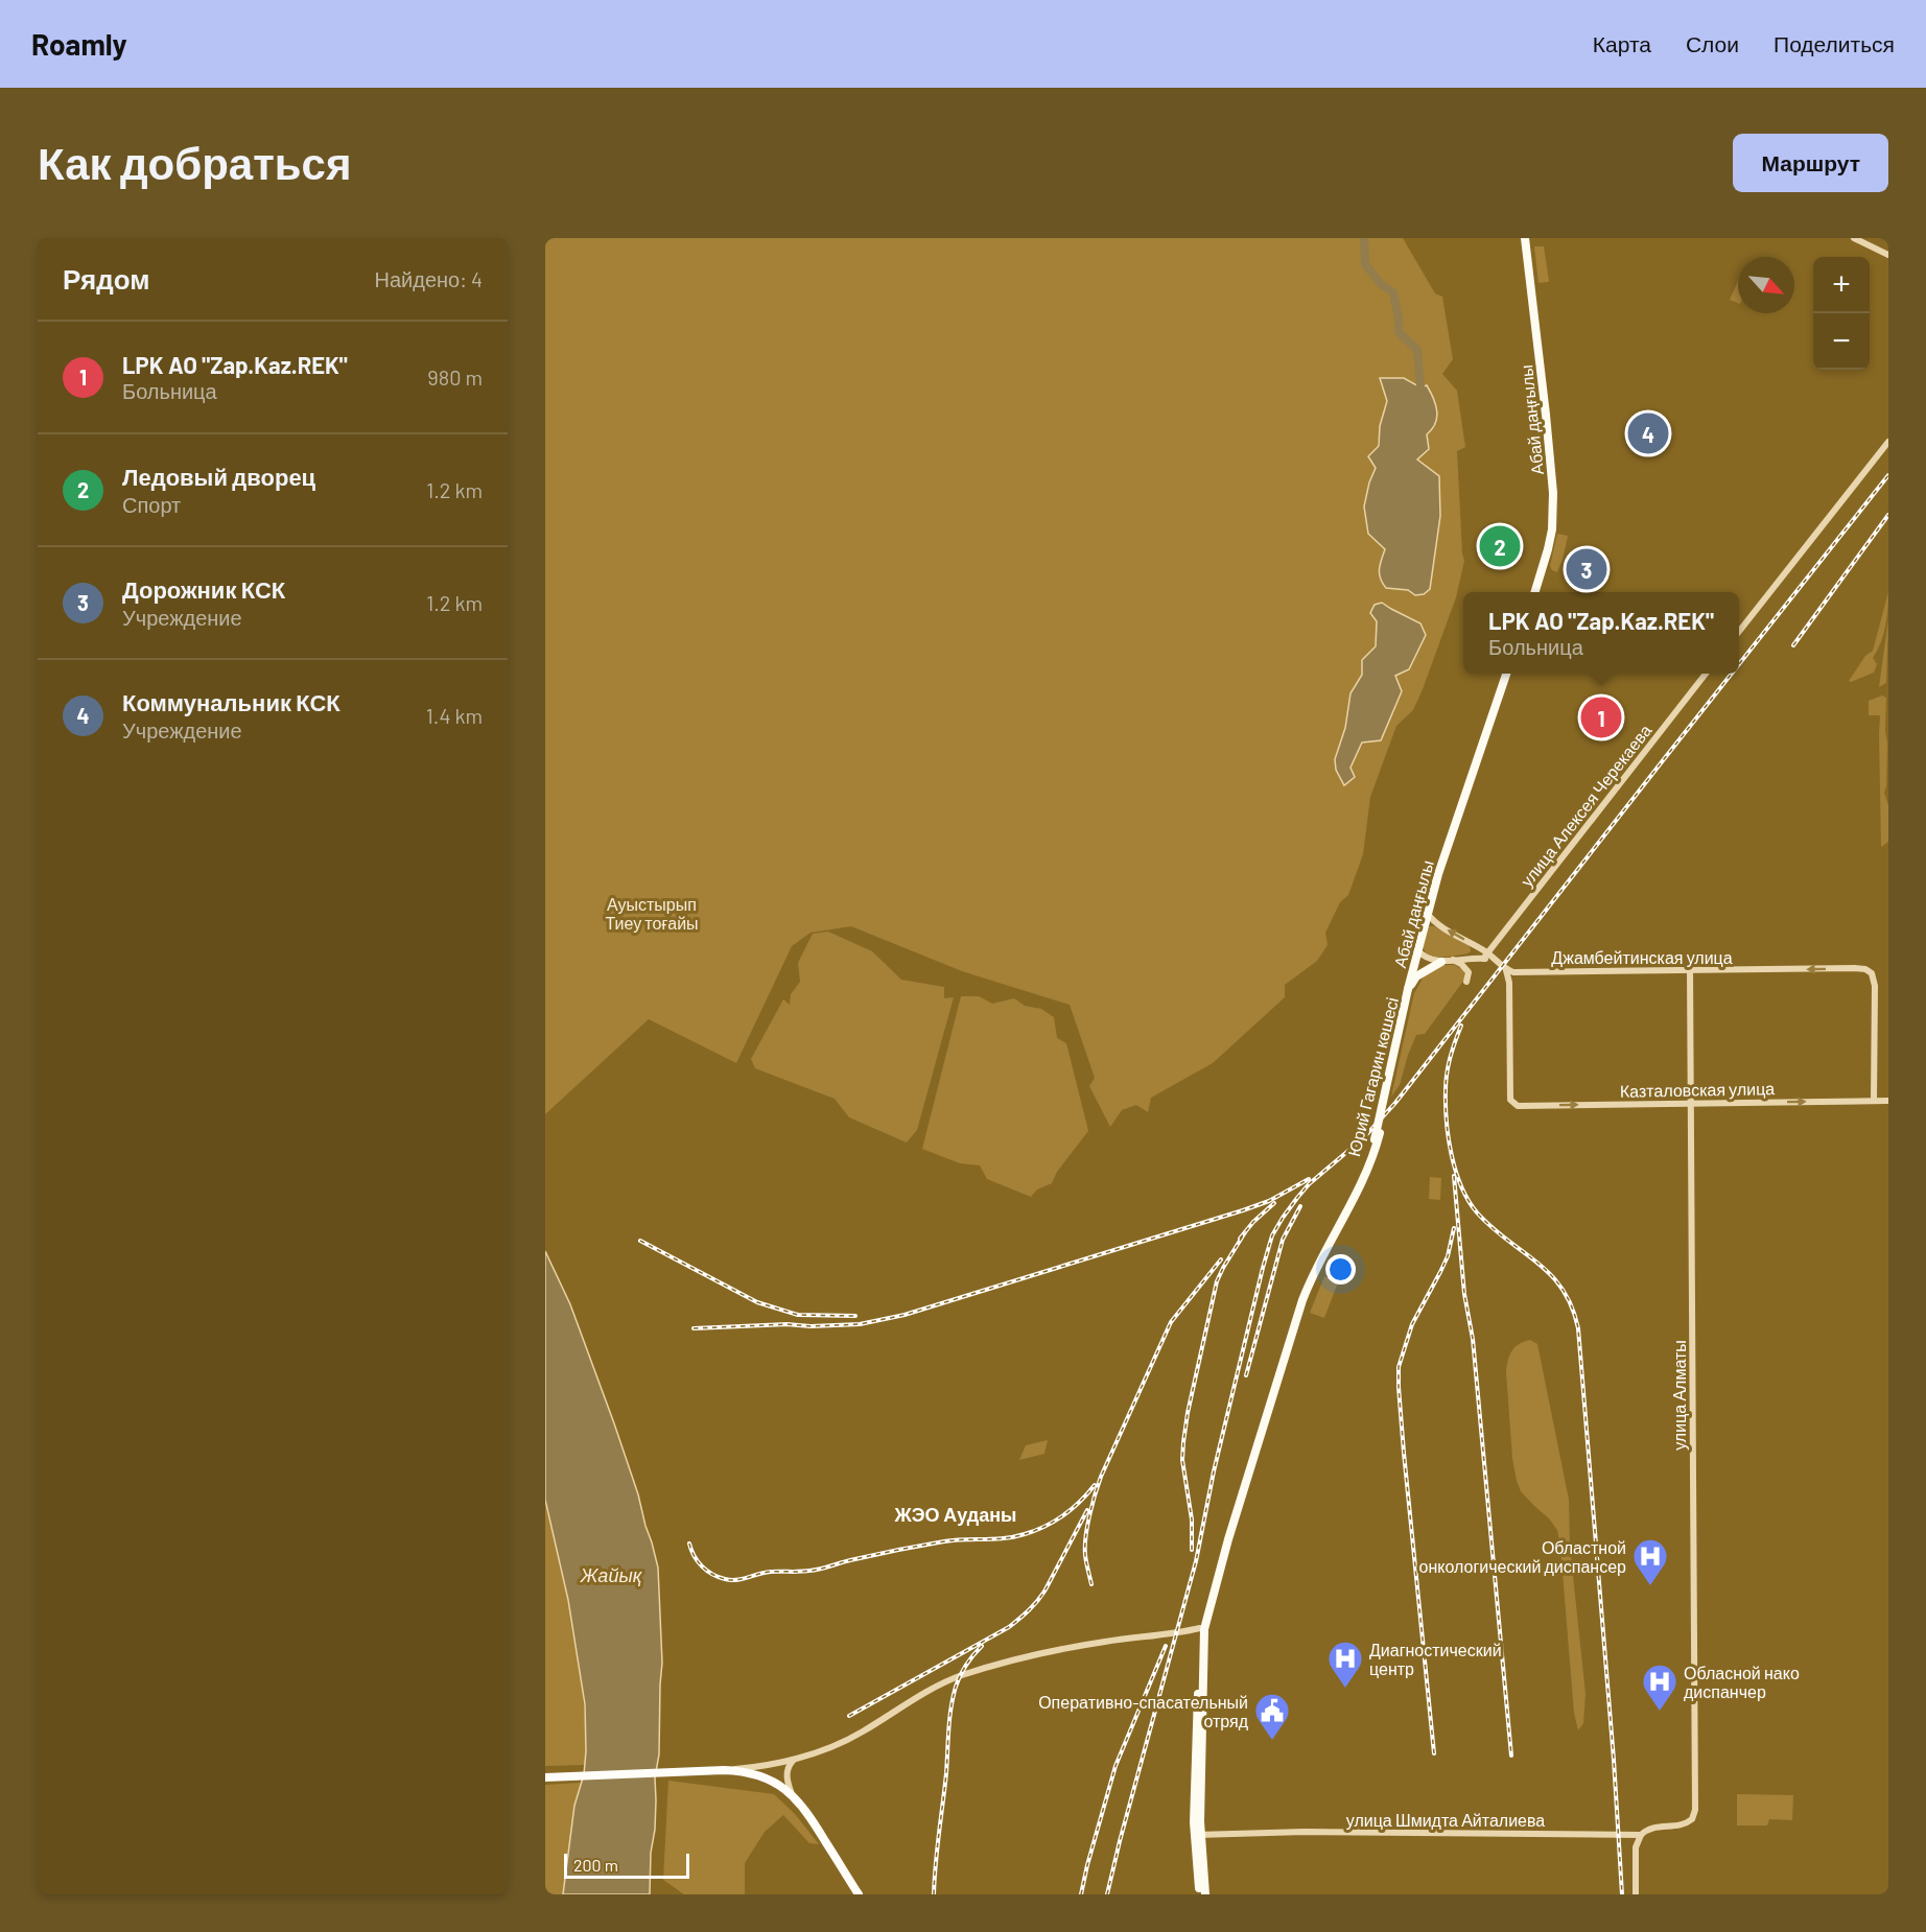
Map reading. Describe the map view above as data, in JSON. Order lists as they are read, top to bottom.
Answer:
{
  "streets": {
    "main road": ["Абай даңғылы", "Юрий Гагарин көшесі"],
    "street": [
      "улица Алексея Черекаева",
      "Джамбейтинская улица",
      "Казталовская улица",
      "улица Алматы",
      "улица Шмидта Айталиева"
    ]
  },
  "crossings": [
    ["Абай даңғылы", "Юрий Гагарин көшесі"],
    ["Джамбейтинская улица", "Казталовская улица"],
    ["Джамбейтинская улица", "улица Алматы"],
    ["Юрий Гагарин көшесі", "улица Шмидта Айталиева"],
    ["Казталовская улица", "улица Алматы"],
    ["улица Алматы", "улица Шмидта Айталиева"]
  ],
  "districts": ["ЖЭО Ауданы"],
  "water": ["Жайық"],
  "parks": ["Ауыстырып Тиеу тоғайы"],
  "places": {
    "hospital": ["Областной онкологический диспансер", "Диагностический центр", "Обласной нако диспанчер"],
    "public building": ["Оперативно-спасательный отряд"]
  },
  "scale_bar": "200 m",
  "north": "bottom right",
  "page": {
    "header": "Roamly",
    "nav": ["Карта", "Слои", "Поделиться"],
    "buttons": "Маршрут",
    "title": "Как добраться",
    "heading": ["Рядом", "Найдено: 4"],
    "map_buttons": ["+", "−"],
    "list": [
      {
        "mark": "1",
        "name": "LPK AO \"Zap.Kaz.REK\"",
        "note": "Больница",
        "value": "980 m"
      },
      {
        "mark": "2",
        "name": "Ледовый дворец",
        "note": "Спорт",
        "value": "1.2 km"
      },
      {
        "mark": "3",
        "name": "Дорожник КСК",
        "note": "Учреждение",
        "value": "1.2 km"
      },
      {
        "mark": "4",
        "name": "Коммунальник КСК",
        "note": "Учреждение",
        "value": "1.4 km"
      }
    ],
    "pins": [
      "4",
      "2",
      "3",
      "1"
    ],
    "popup": ["LPK AO \"Zap.Kaz.REK\"", "Больница"],
    "scale": "200 m"
  }
}
